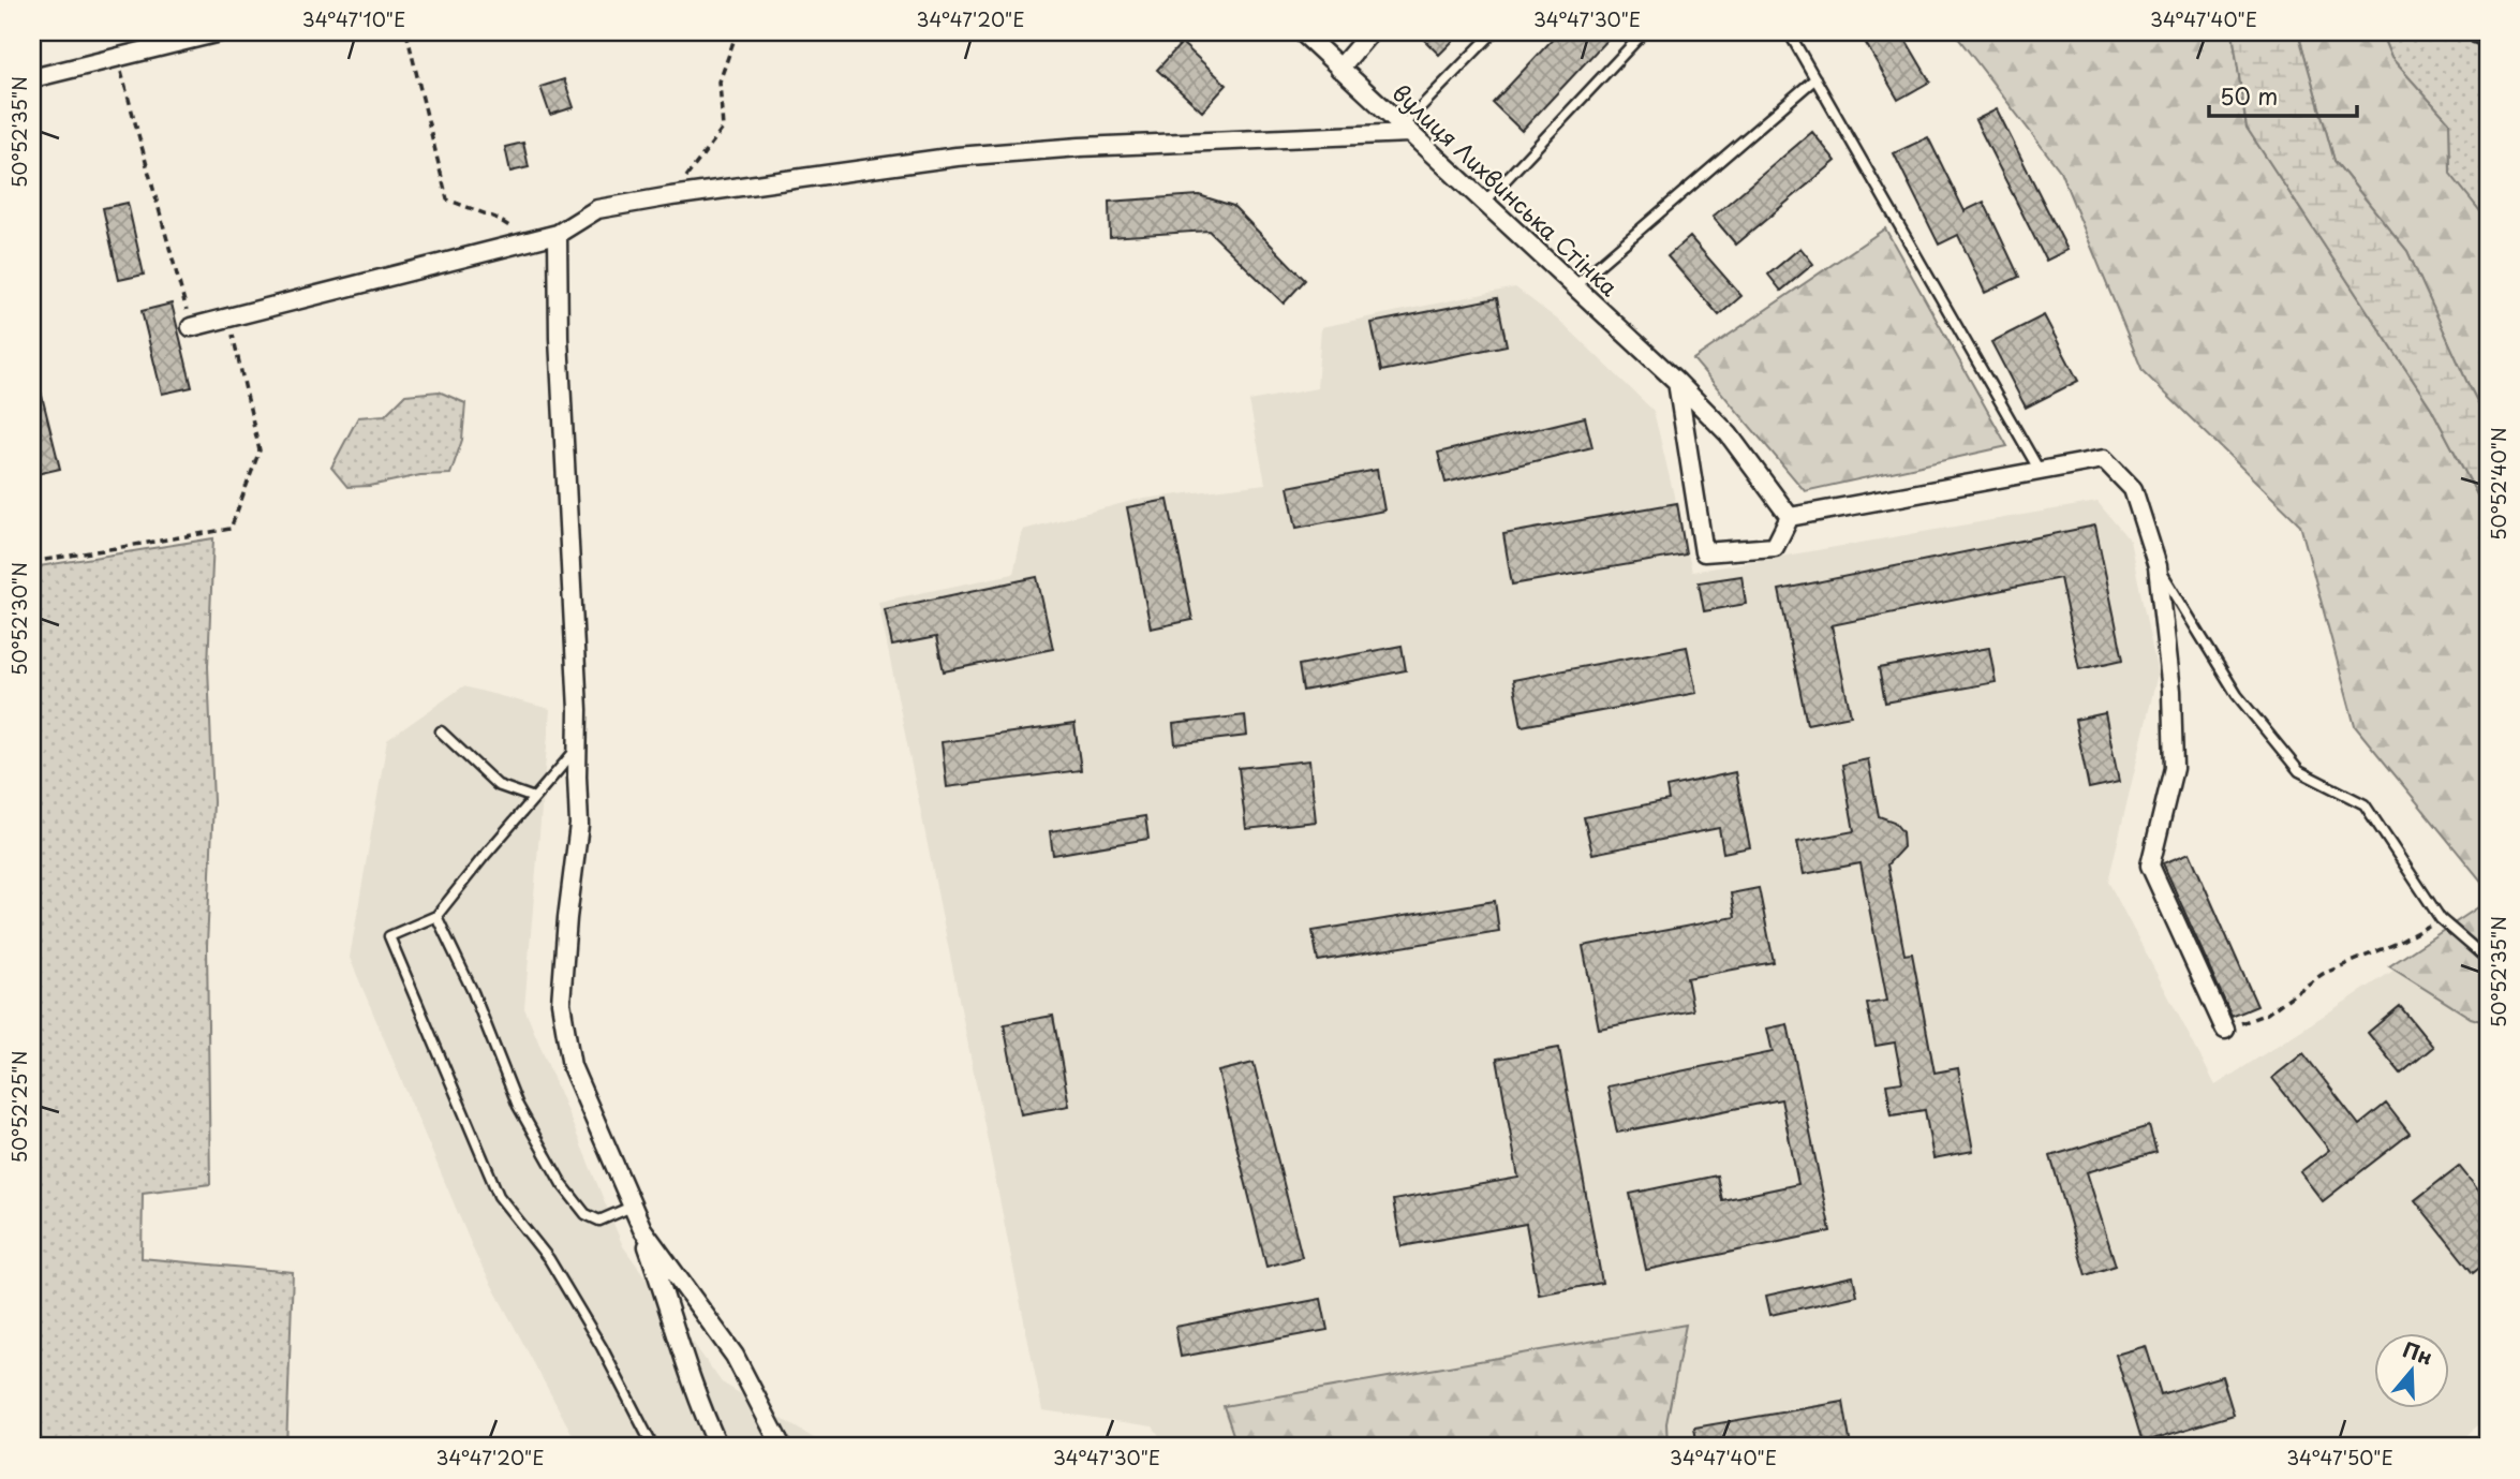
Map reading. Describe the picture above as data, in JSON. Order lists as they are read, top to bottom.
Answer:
{
  "streets": {
    "street": ["вулиця Лихвинська Стінка"]
  },
  "scale_bar": "50 m",
  "north": "top",
  "coordinates": [
    "34°47'10\"E",
    "34°47'20\"E",
    "34°47'30\"E",
    "34°47'40\"E",
    "50°52'35\"N",
    "50°52'40\"N",
    "50°52'30\"N",
    "50°52'25\"N",
    "34°47'50\"E"
  ]
}
